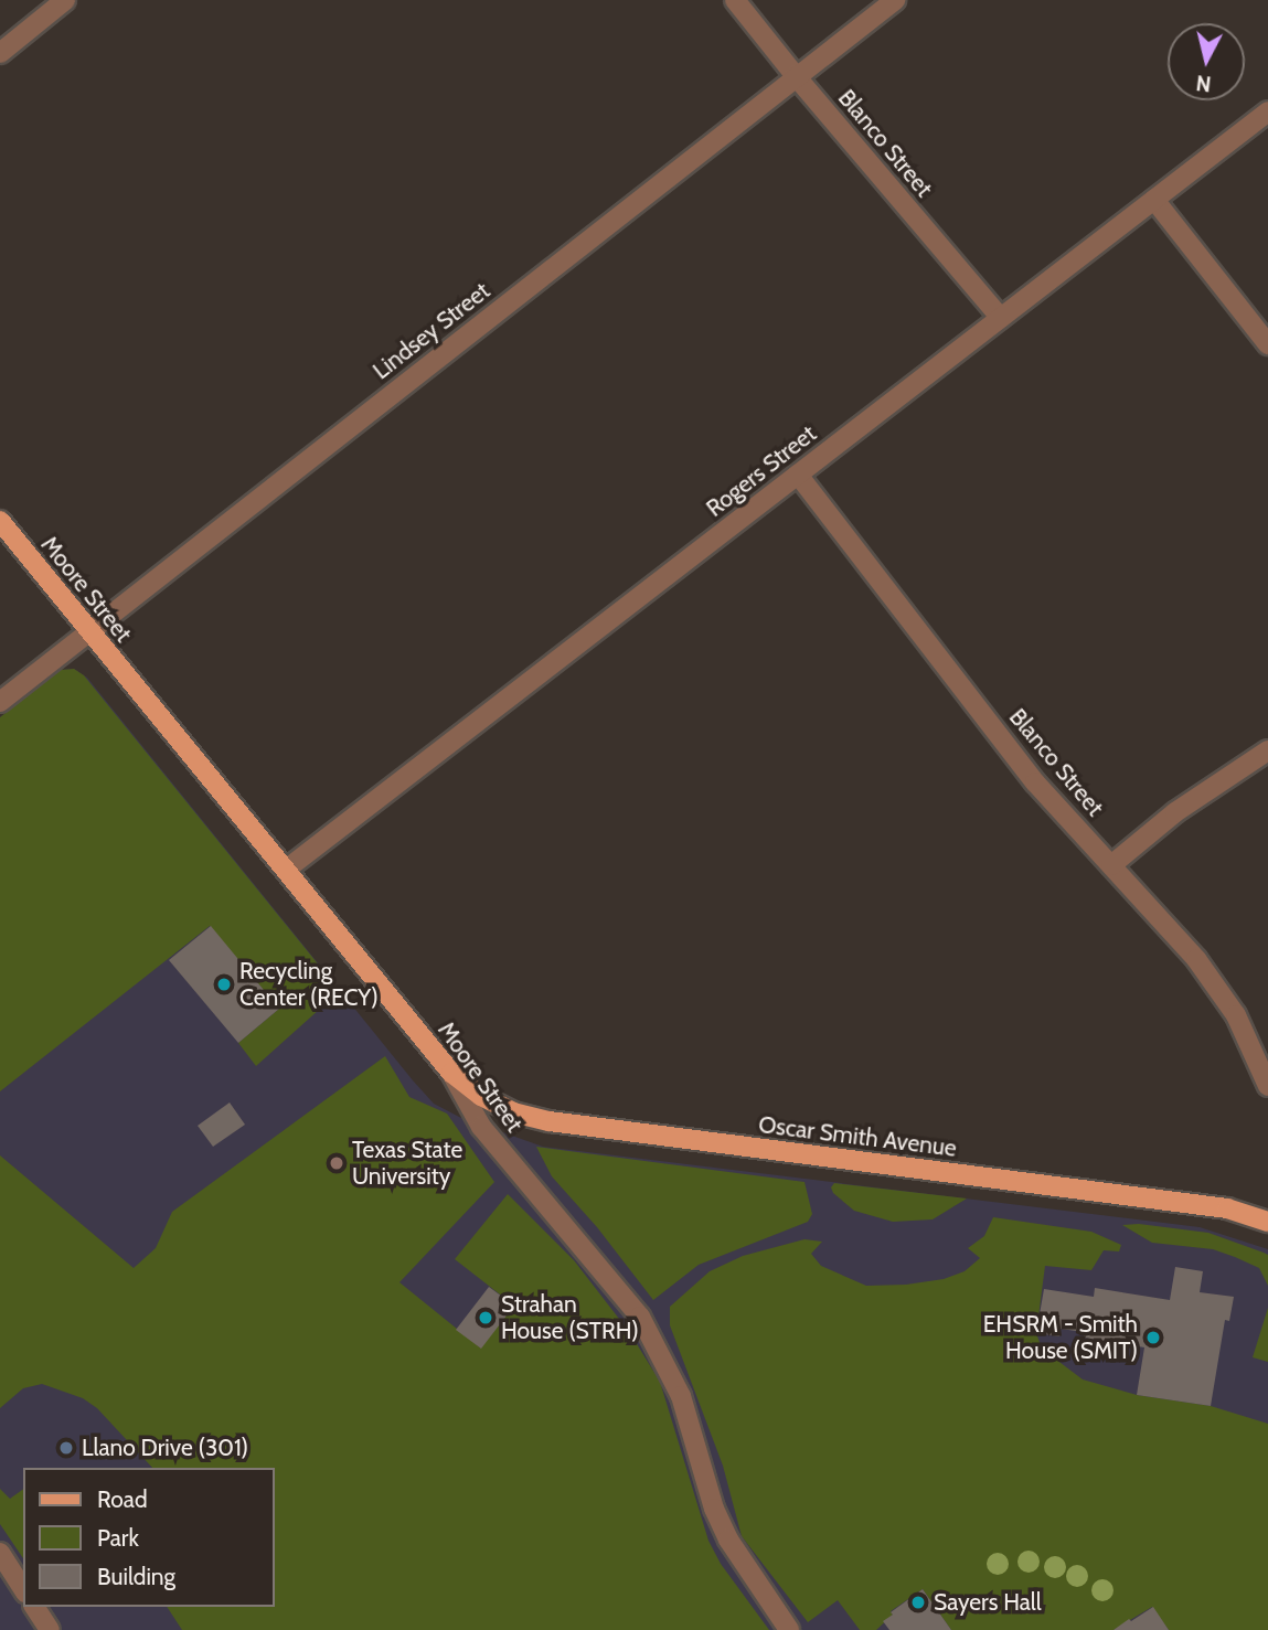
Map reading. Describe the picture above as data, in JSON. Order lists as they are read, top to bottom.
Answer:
{
  "streets": {
    "main road": ["Moore Street", "Oscar Smith Avenue"],
    "street": ["Blanco Street", "Lindsey Street", "Rogers Street"]
  },
  "crossings": [
    ["Blanco Street", "Lindsey Street"],
    ["Blanco Street", "Rogers Street"],
    ["Lindsey Street", "Moore Street"],
    ["Rogers Street", "Moore Street"],
    ["Moore Street", "Oscar Smith Avenue"]
  ],
  "places": [
    "Recycling Center (RECY)",
    "Texas State University",
    "Strahan House (STRH)",
    "EHSRM - Smith House (SMIT)",
    "Llano Drive (301)",
    "Sayers Hall"
  ],
  "legend": ["Road", "Park", "Building"],
  "north": "bottom"
}
